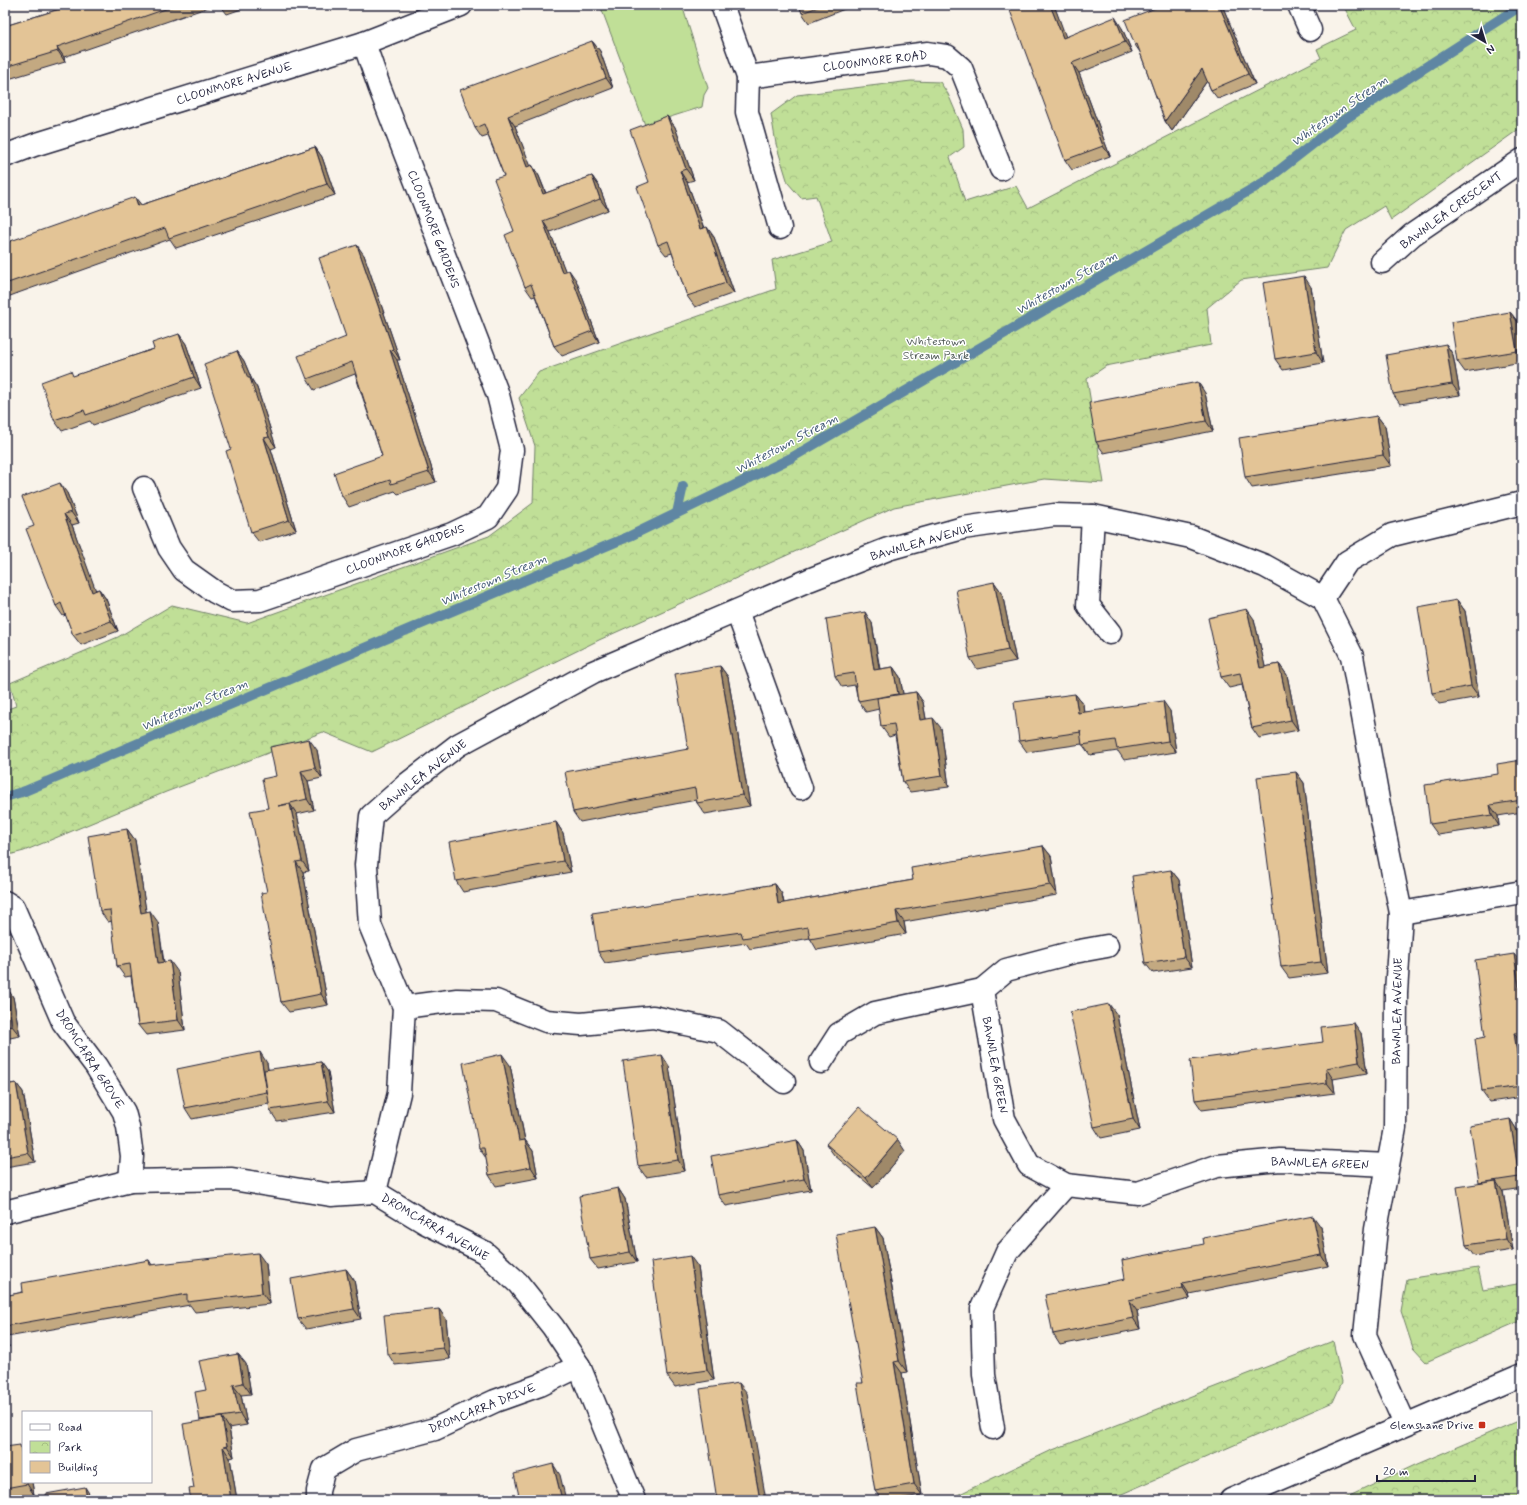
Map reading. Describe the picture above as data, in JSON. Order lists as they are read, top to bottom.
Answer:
{
  "streets": {
    "street": [
      "CLOONMORE ROAD",
      "CLOONMORE AVENUE",
      "BAWNLEA CRESCENT",
      "CLOONMORE GARDENS",
      "BAWNLEA AVENUE",
      "DROMCARRA GROVE",
      "BAWNLEA GREEN",
      "DROMCARRA AVENUE",
      "DROMCARRA DRIVE"
    ]
  },
  "crossings": [
    ["CLOONMORE AVENUE", "CLOONMORE GARDENS"],
    ["BAWNLEA AVENUE", "BAWNLEA GREEN"],
    ["BAWNLEA AVENUE", "DROMCARRA AVENUE"],
    ["DROMCARRA GROVE", "DROMCARRA AVENUE"],
    ["DROMCARRA AVENUE", "DROMCARRA DRIVE"]
  ],
  "water": ["Whitestown Stream"],
  "parks": ["Whitestown Stream Park"],
  "places": {
    "transit": ["Glenshane Drive"]
  },
  "legend": ["Road", "Park", "Building"],
  "scale_bar": "20 m",
  "north": "bottom right"
}
